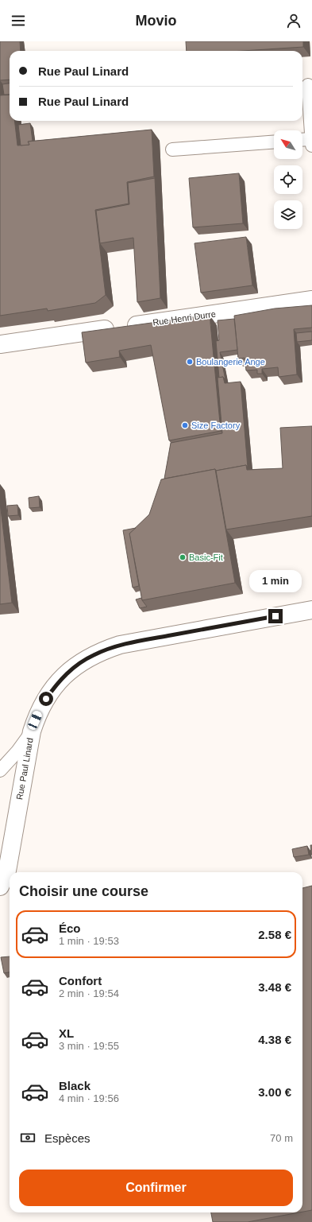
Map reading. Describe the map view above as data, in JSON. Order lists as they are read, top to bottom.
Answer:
{
  "streets": {
    "street": ["Rue Henri Durre", "Rue Paul Linard"]
  },
  "places": ["Boulangerie Ange", "Size Factory", "Basic-Fit"],
  "north": "top left",
  "page": {
    "header": "Movio",
    "banner": ["Rue Paul Linard", "Rue Paul Linard"],
    "bubble": "1 min",
    "heading": "Choisir une course",
    "list": [
      {
        "name": "Éco",
        "note": "1 min · 19:53",
        "value": "2.58 €"
      },
      {
        "name": "Confort",
        "note": "2 min · 19:54",
        "value": "3.48 €"
      },
      {
        "name": "XL",
        "note": "3 min · 19:55",
        "value": "4.38 €"
      },
      {
        "name": "Black",
        "note": "4 min · 19:56",
        "value": "3.00 €"
      }
    ],
    "pay": ["Espèces", "70 m"],
    "buttons": "Confirmer"
  }
}
